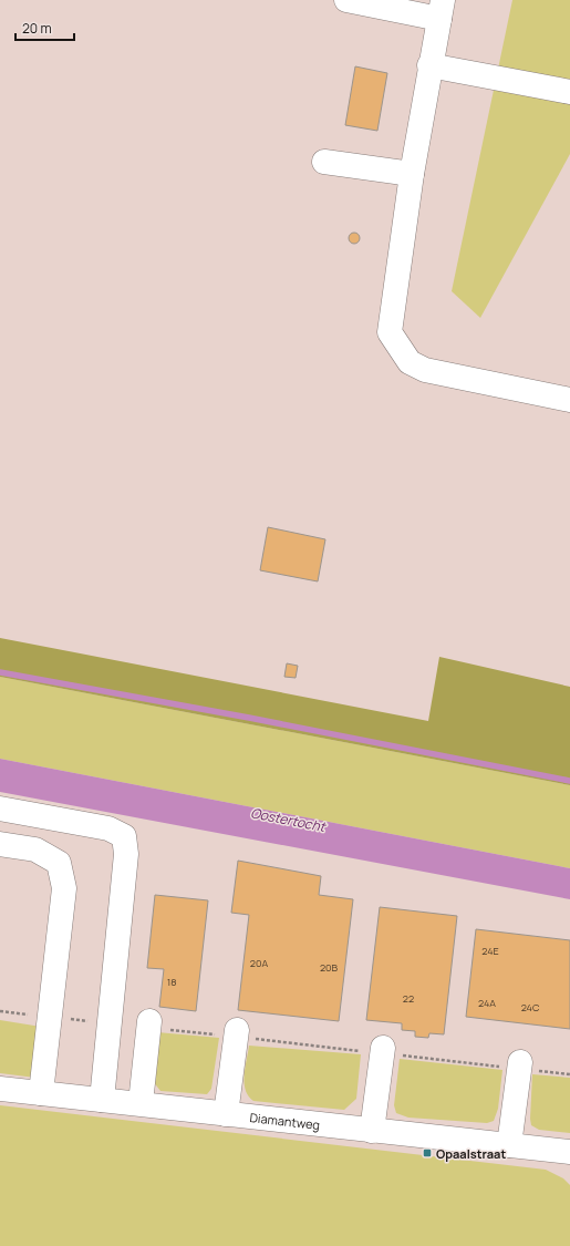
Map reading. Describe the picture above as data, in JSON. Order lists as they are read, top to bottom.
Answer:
{
  "streets": {
    "street": ["Diamantweg"]
  },
  "water": ["Oostertocht"],
  "places": {
    "transit": ["Opaalstraat"]
  },
  "house_numbers": [
    "24E",
    "20A",
    "20B",
    "18",
    "22",
    "24A",
    "24C"
  ],
  "scale_bar": "20 m"
}
